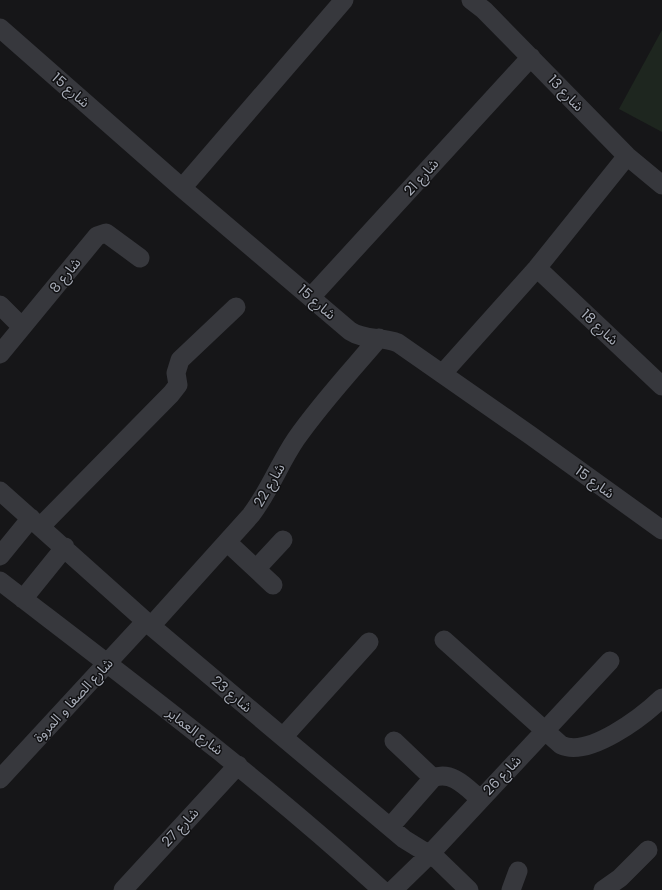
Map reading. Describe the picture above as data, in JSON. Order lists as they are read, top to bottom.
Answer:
{
  "streets": {
    "street": [
      "شارع 15",
      "شارع 13",
      "شارع 21",
      "شارع 8",
      "شارع 18",
      "شارع 22",
      "شارع 23",
      "شارع الصفا و المروة",
      "شارع العماير",
      "شارع 26",
      "شارع 27"
    ]
  },
  "crossings": [
    ["شارع 15", "شارع 21"],
    ["شارع 15", "شارع 22"],
    ["شارع 13", "شارع 21"],
    ["شارع 22", "شارع 23"],
    ["شارع 22", "شارع الصفا و المروة"],
    ["شارع 23", "شارع الصفا و المروة"],
    ["شارع 23", "شارع 26"],
    ["شارع الصفا و المروة", "شارع العماير"],
    ["شارع العماير", "شارع 27"]
  ]
}
